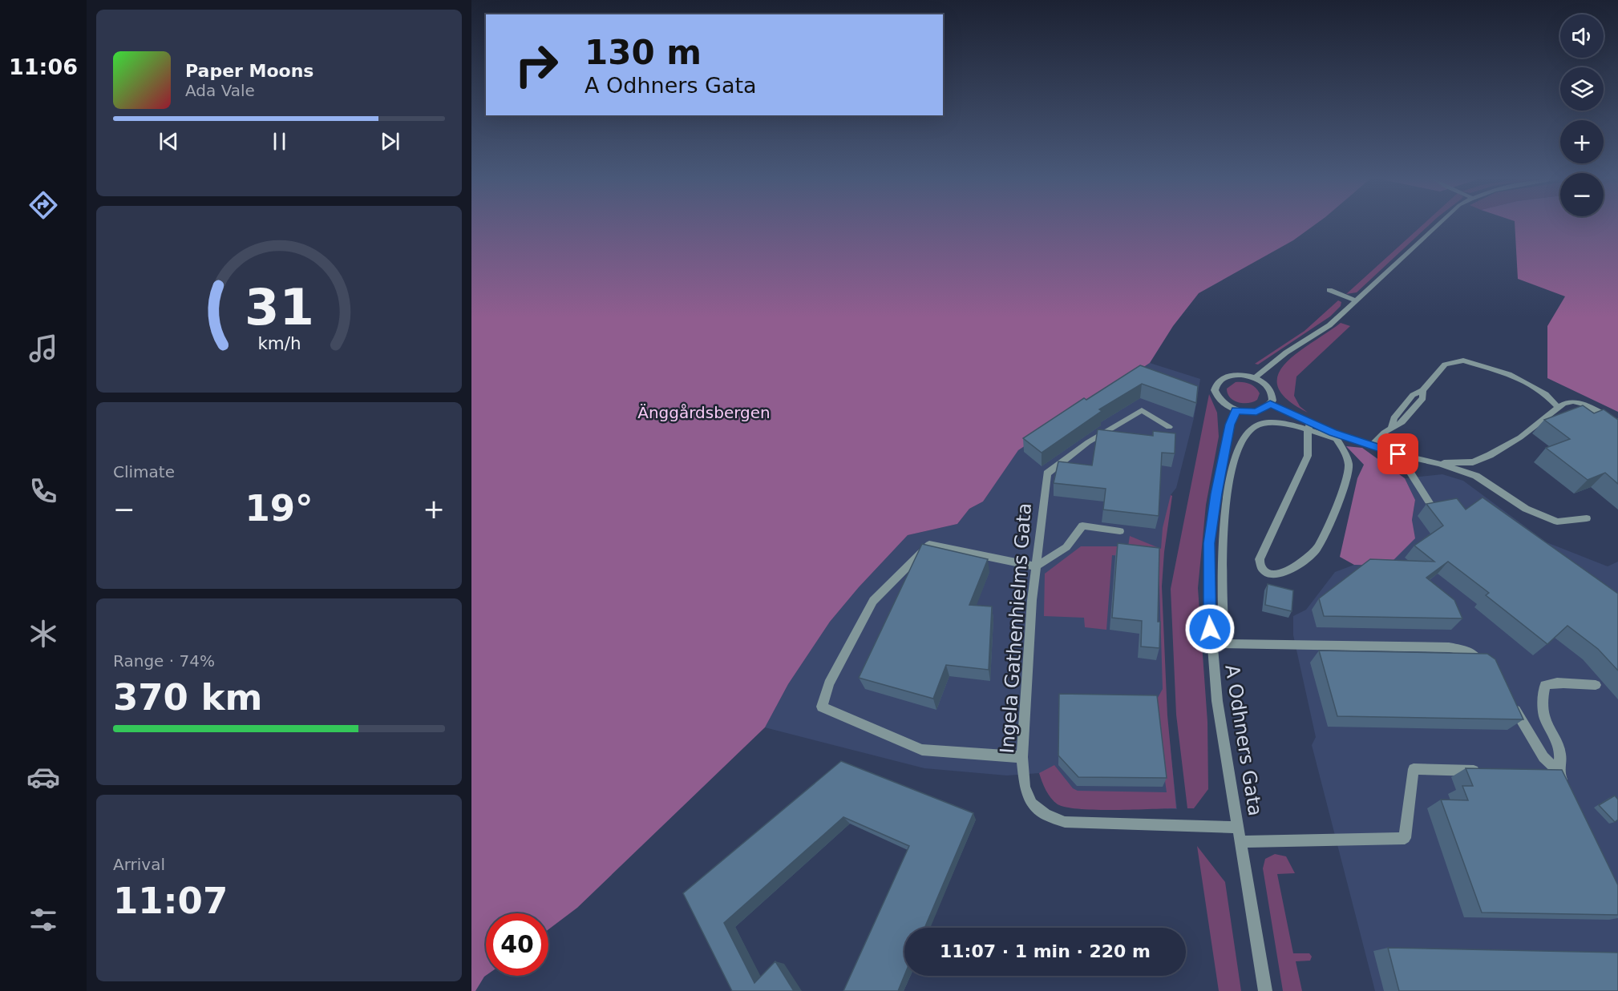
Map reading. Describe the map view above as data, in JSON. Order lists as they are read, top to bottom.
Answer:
{
  "streets": {
    "street": ["Ingela Gathenhielms Gata", "A Odhners Gata"]
  },
  "crossings": [
    ["Ingela Gathenhielms Gata", "A Odhners Gata"]
  ],
  "parks": ["Änggårdsbergen"],
  "page": {
    "tabs": "11:06",
    "map_buttons": ["+", "−"],
    "turn": ["130 m", "A Odhners Gata"],
    "song": ["Paper Moons", "Ada Vale"],
    "tile": [
      "Climate",
      ["Range · 74%", "370 km"],
      ["Arrival", "11:07"]
    ],
    "heat": ["−", "19°", "+"],
    "limit": "40",
    "trip": "11:07 · 1 min · 220 m",
    "gauge": ["31", "km/h"]
  }
}
